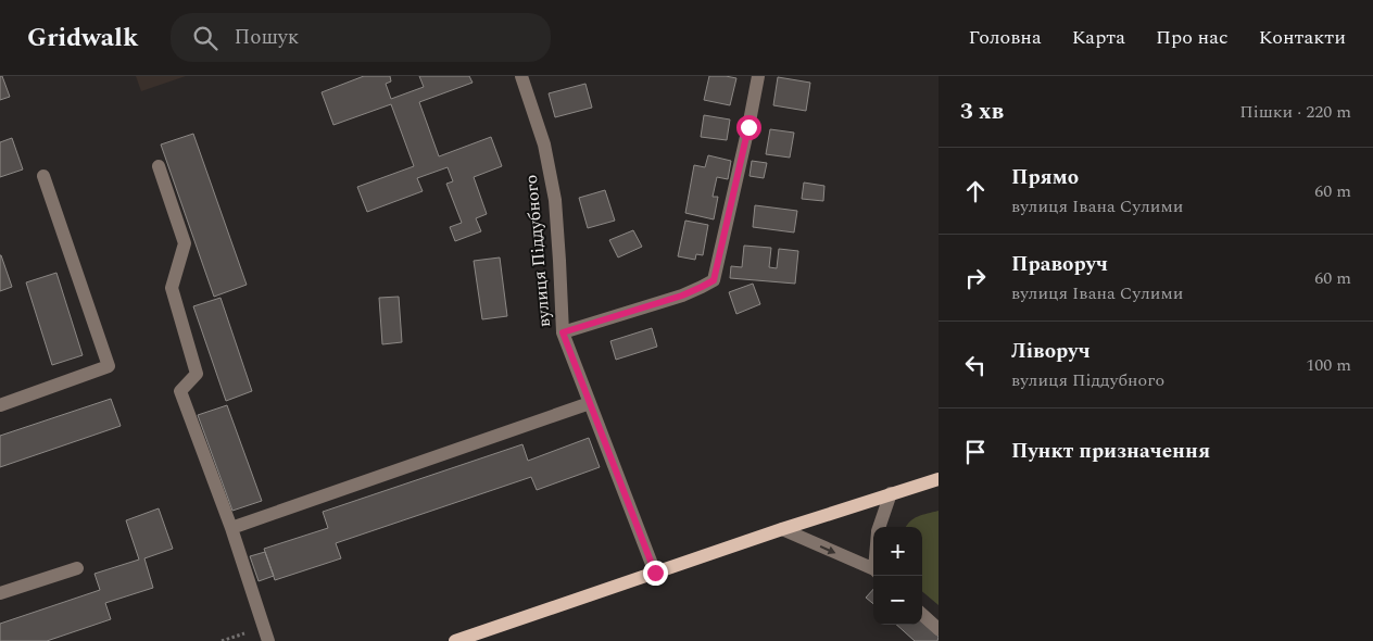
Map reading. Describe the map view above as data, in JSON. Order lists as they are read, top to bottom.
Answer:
{
  "streets": {
    "street": ["вулиця Піддубного"]
  },
  "page": {
    "header": "Gridwalk",
    "search": "Пошук",
    "nav": [
      "Головна",
      "Карта",
      "Про нас",
      "Контакти"
    ],
    "heading": ["3 хв", "Пішки · 220 m"],
    "list": [
      ["Прямо", "вулиця Івана Сулими", "60 m"],
      ["Праворуч", "вулиця Івана Сулими", "60 m"],
      ["Ліворуч", "вулиця Піддубного", "100 m"],
      "Пункт призначення"
    ],
    "map_buttons": ["+", "−"]
  }
}
